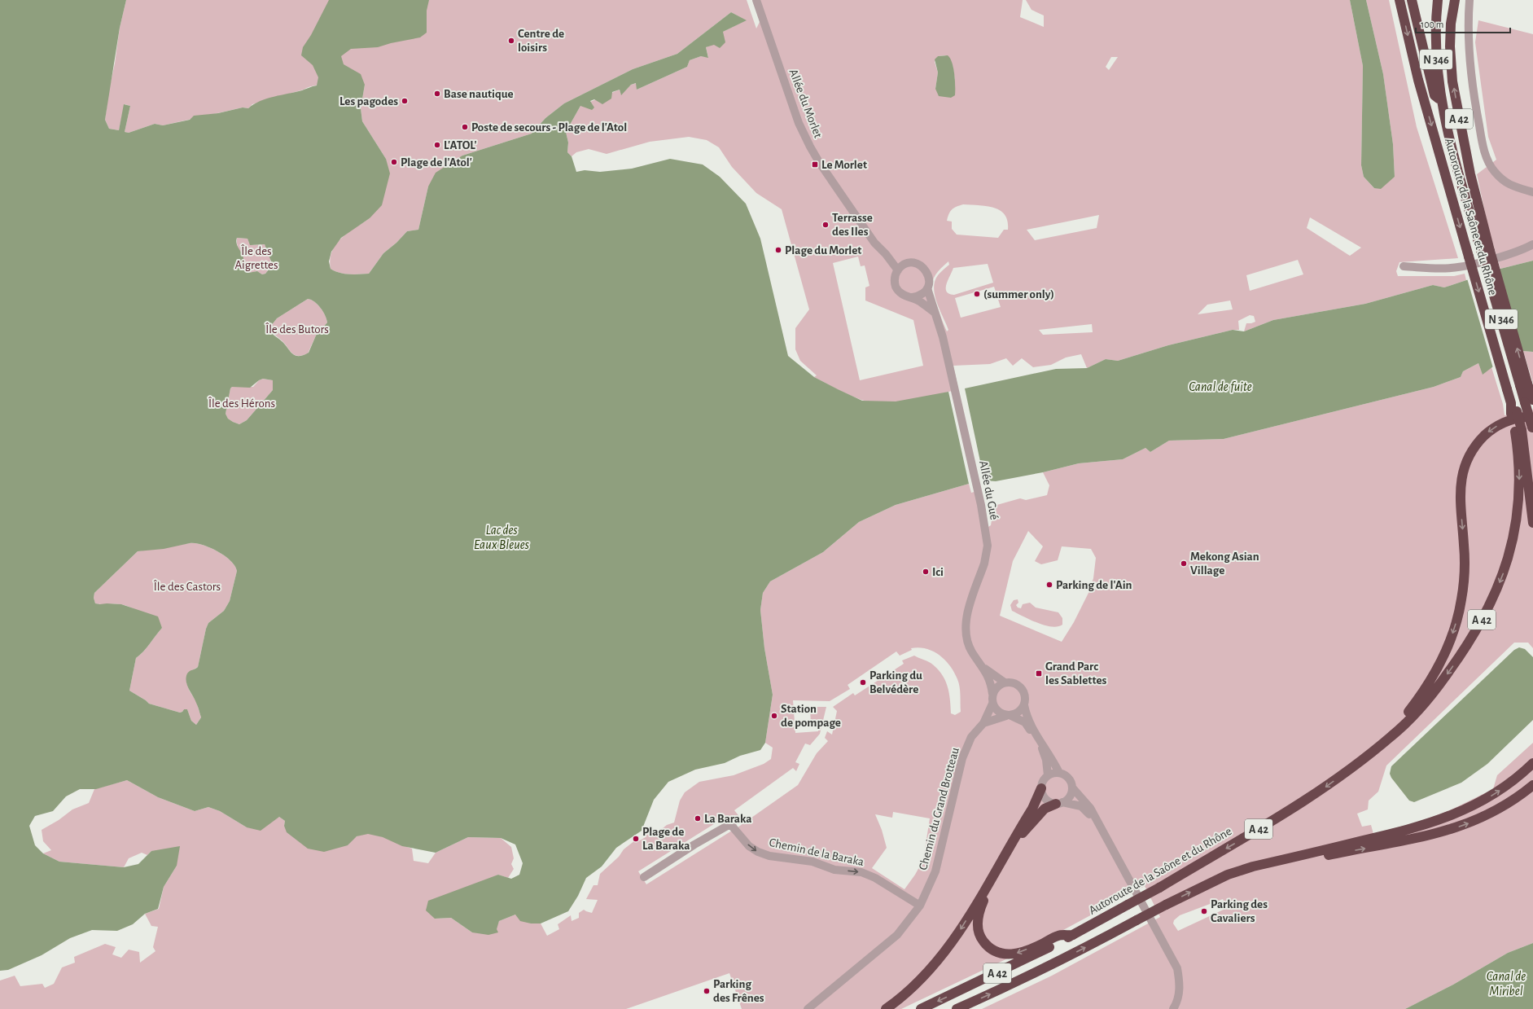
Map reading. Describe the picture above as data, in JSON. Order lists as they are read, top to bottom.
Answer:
{
  "streets": {
    "highway": ["N 346", "A 42", "Autoroute de la Saône et du Rhône"],
    "street": [
      "Allée du Morlet",
      "Allée du Gué",
      "Chemin du Grand Brotteau",
      "Chemin de la Baraka"
    ]
  },
  "crossings": [
    ["N 346", "Autoroute de la Saône et du Rhône"],
    ["Allée du Morlet", "Allée du Gué"],
    ["Allée du Gué", "Chemin du Grand Brotteau"],
    ["Chemin du Grand Brotteau", "Chemin de la Baraka"]
  ],
  "one_way": ["Chemin de la Baraka"],
  "water": ["Canal de fuite", "Lac des Eaux Bleues", "Canal de Miribel"],
  "parks": [
    "Île des Aigrettes",
    "Île des Butors",
    "Île des Hérons",
    "Île des Castors"
  ],
  "places": {
    "other": [
      "Centre de loisirs",
      "Base nautique",
      "Les pagodes",
      "Poste de secours - Plage de l'Atol",
      "L'ATOL'",
      "Plage de l'Atol'",
      "Terrasse des Iles",
      "Plage du Morlet",
      "(summer only)",
      "Mekong Asian Village",
      "Ici",
      "Parking de l'Ain",
      "Parking du Belvédère",
      "Station de pompage",
      "La Baraka",
      "Plage de La Baraka",
      "Parking des Cavaliers",
      "Parking des Frênes"
    ],
    "transit": ["Le Morlet", "Grand Parc les Sablettes"]
  },
  "scale_bar": "100 m"
}
